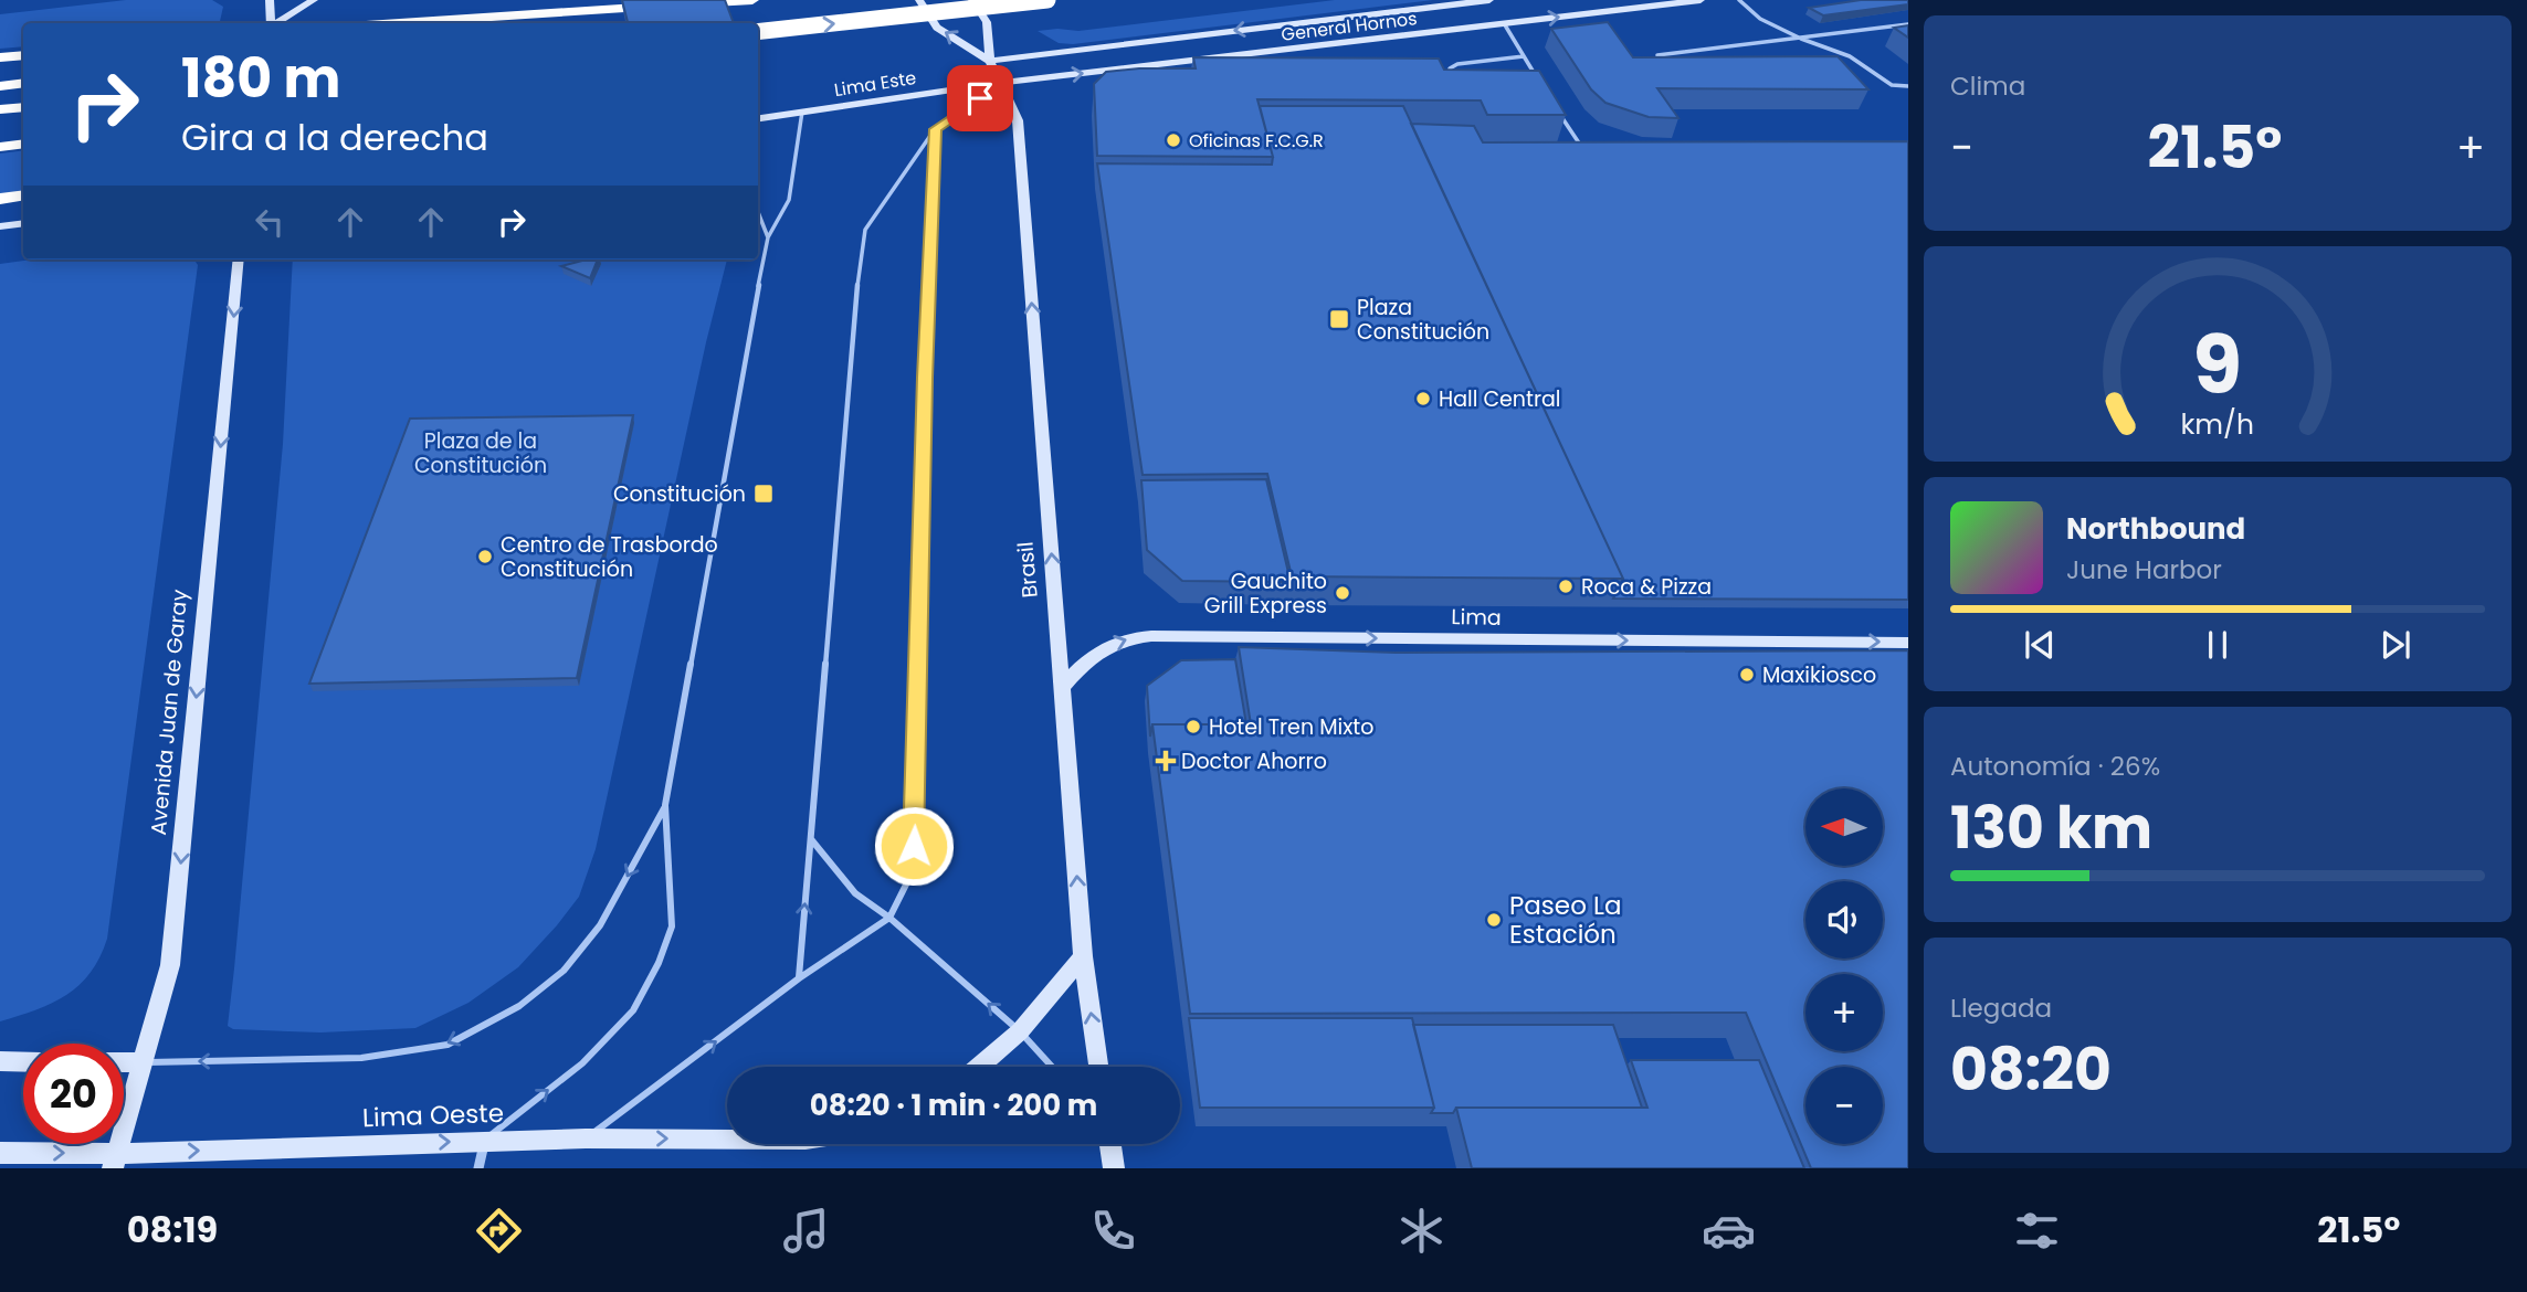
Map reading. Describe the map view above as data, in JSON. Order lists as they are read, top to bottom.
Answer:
{
  "streets": {
    "street": [
      "General Hornos",
      "Lima Este",
      "Brasil",
      "Lima",
      "Avenida Juan de Garay",
      "Lima Oeste"
    ]
  },
  "crossings": [
    ["General Hornos", "Lima Este"],
    ["General Hornos", "Brasil"],
    ["Lima Este", "Brasil"],
    ["Brasil", "Lima"],
    ["Avenida Juan de Garay", "Lima Oeste"]
  ],
  "one_way": [
    "Brasil",
    "Lima",
    "Avenida Juan de Garay",
    "Lima Oeste"
  ],
  "parks": ["Plaza de la Constitución"],
  "places": {
    "other": [
      "Oficinas F.C.G.R",
      "Hall Central",
      "Centro de Trasbordo Constitución",
      "Roca & Pizza",
      "Gauchito Grill Express",
      "Maxikiosco",
      "Hotel Tren Mixto",
      "Paseo La Estación"
    ],
    "transit": ["Plaza Constitución", "Constitución"],
    "health": ["Doctor Ahorro"]
  },
  "north": "left",
  "page": {
    "tile": [
      "Clima",
      ["Autonomía · 26%", "130 km"],
      ["Llegada", "08:20"]
    ],
    "turn": ["180 m", "Gira a la derecha"],
    "heat": ["−", "21.5°", "+"],
    "song": ["Northbound", "June Harbor"],
    "map_buttons": ["+", "−"],
    "limit": "20",
    "trip": "08:20 · 1 min · 200 m",
    "tabs": ["08:19", "21.5°"],
    "gauge": ["9", "km/h"]
  }
}
